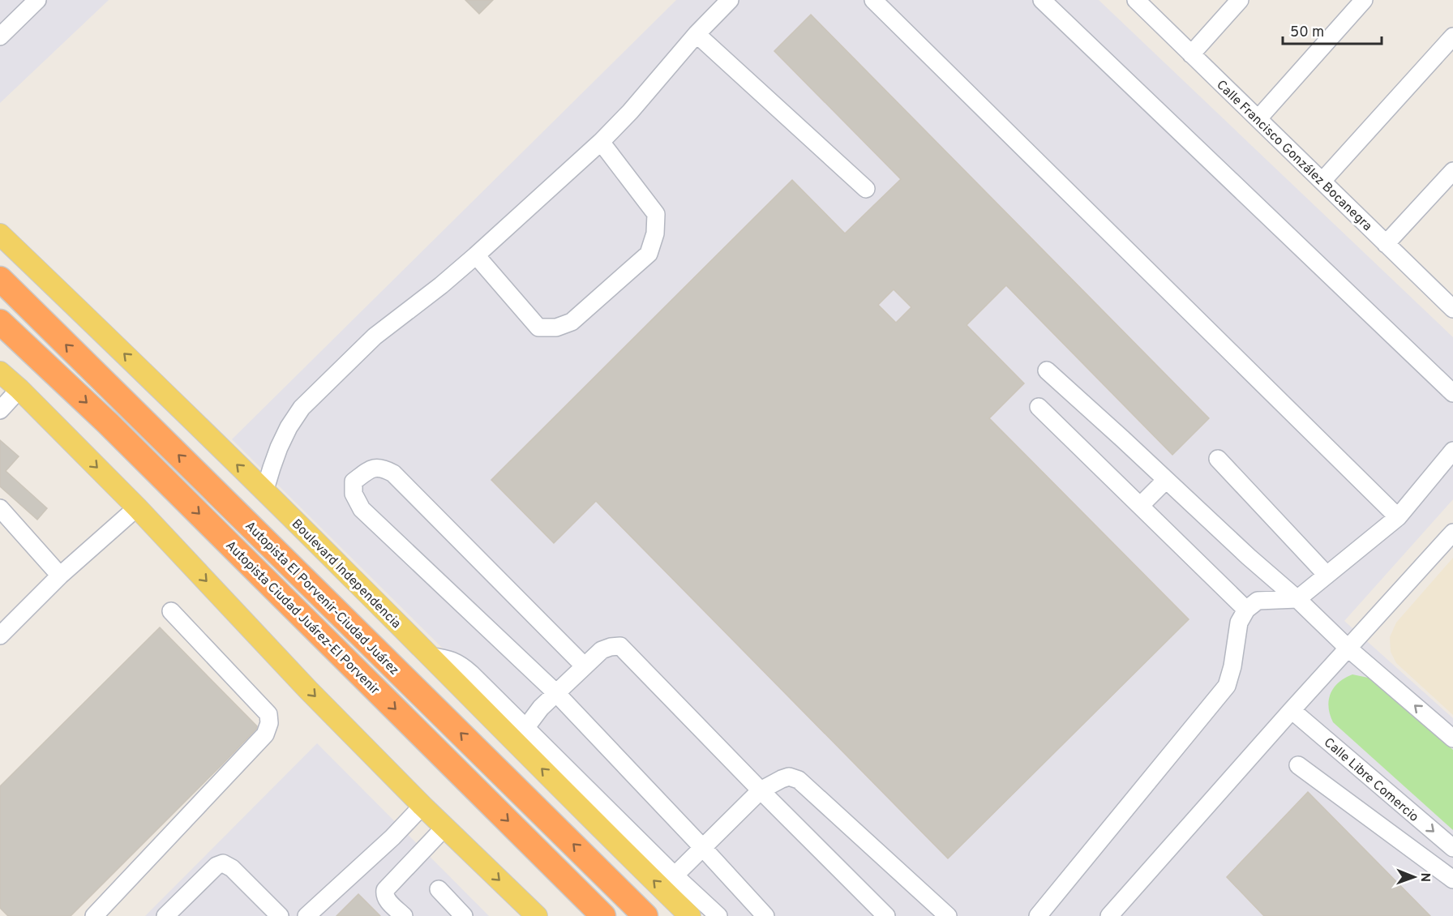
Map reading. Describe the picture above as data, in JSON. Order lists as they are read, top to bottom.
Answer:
{
  "streets": {
    "highway": ["Autopista El Porvenir-Ciudad Juárez", "Autopista Ciudad Juárez-El Porvenir"],
    "main road": ["Boulevard Independencia"],
    "street": ["Calle Francisco González Bocanegra", "Calle Libre Comercio"]
  },
  "one_way": ["Autopista El Porvenir-Ciudad Juárez", "Autopista Ciudad Juárez-El Porvenir"],
  "scale_bar": "50 m",
  "north": "right"
}
